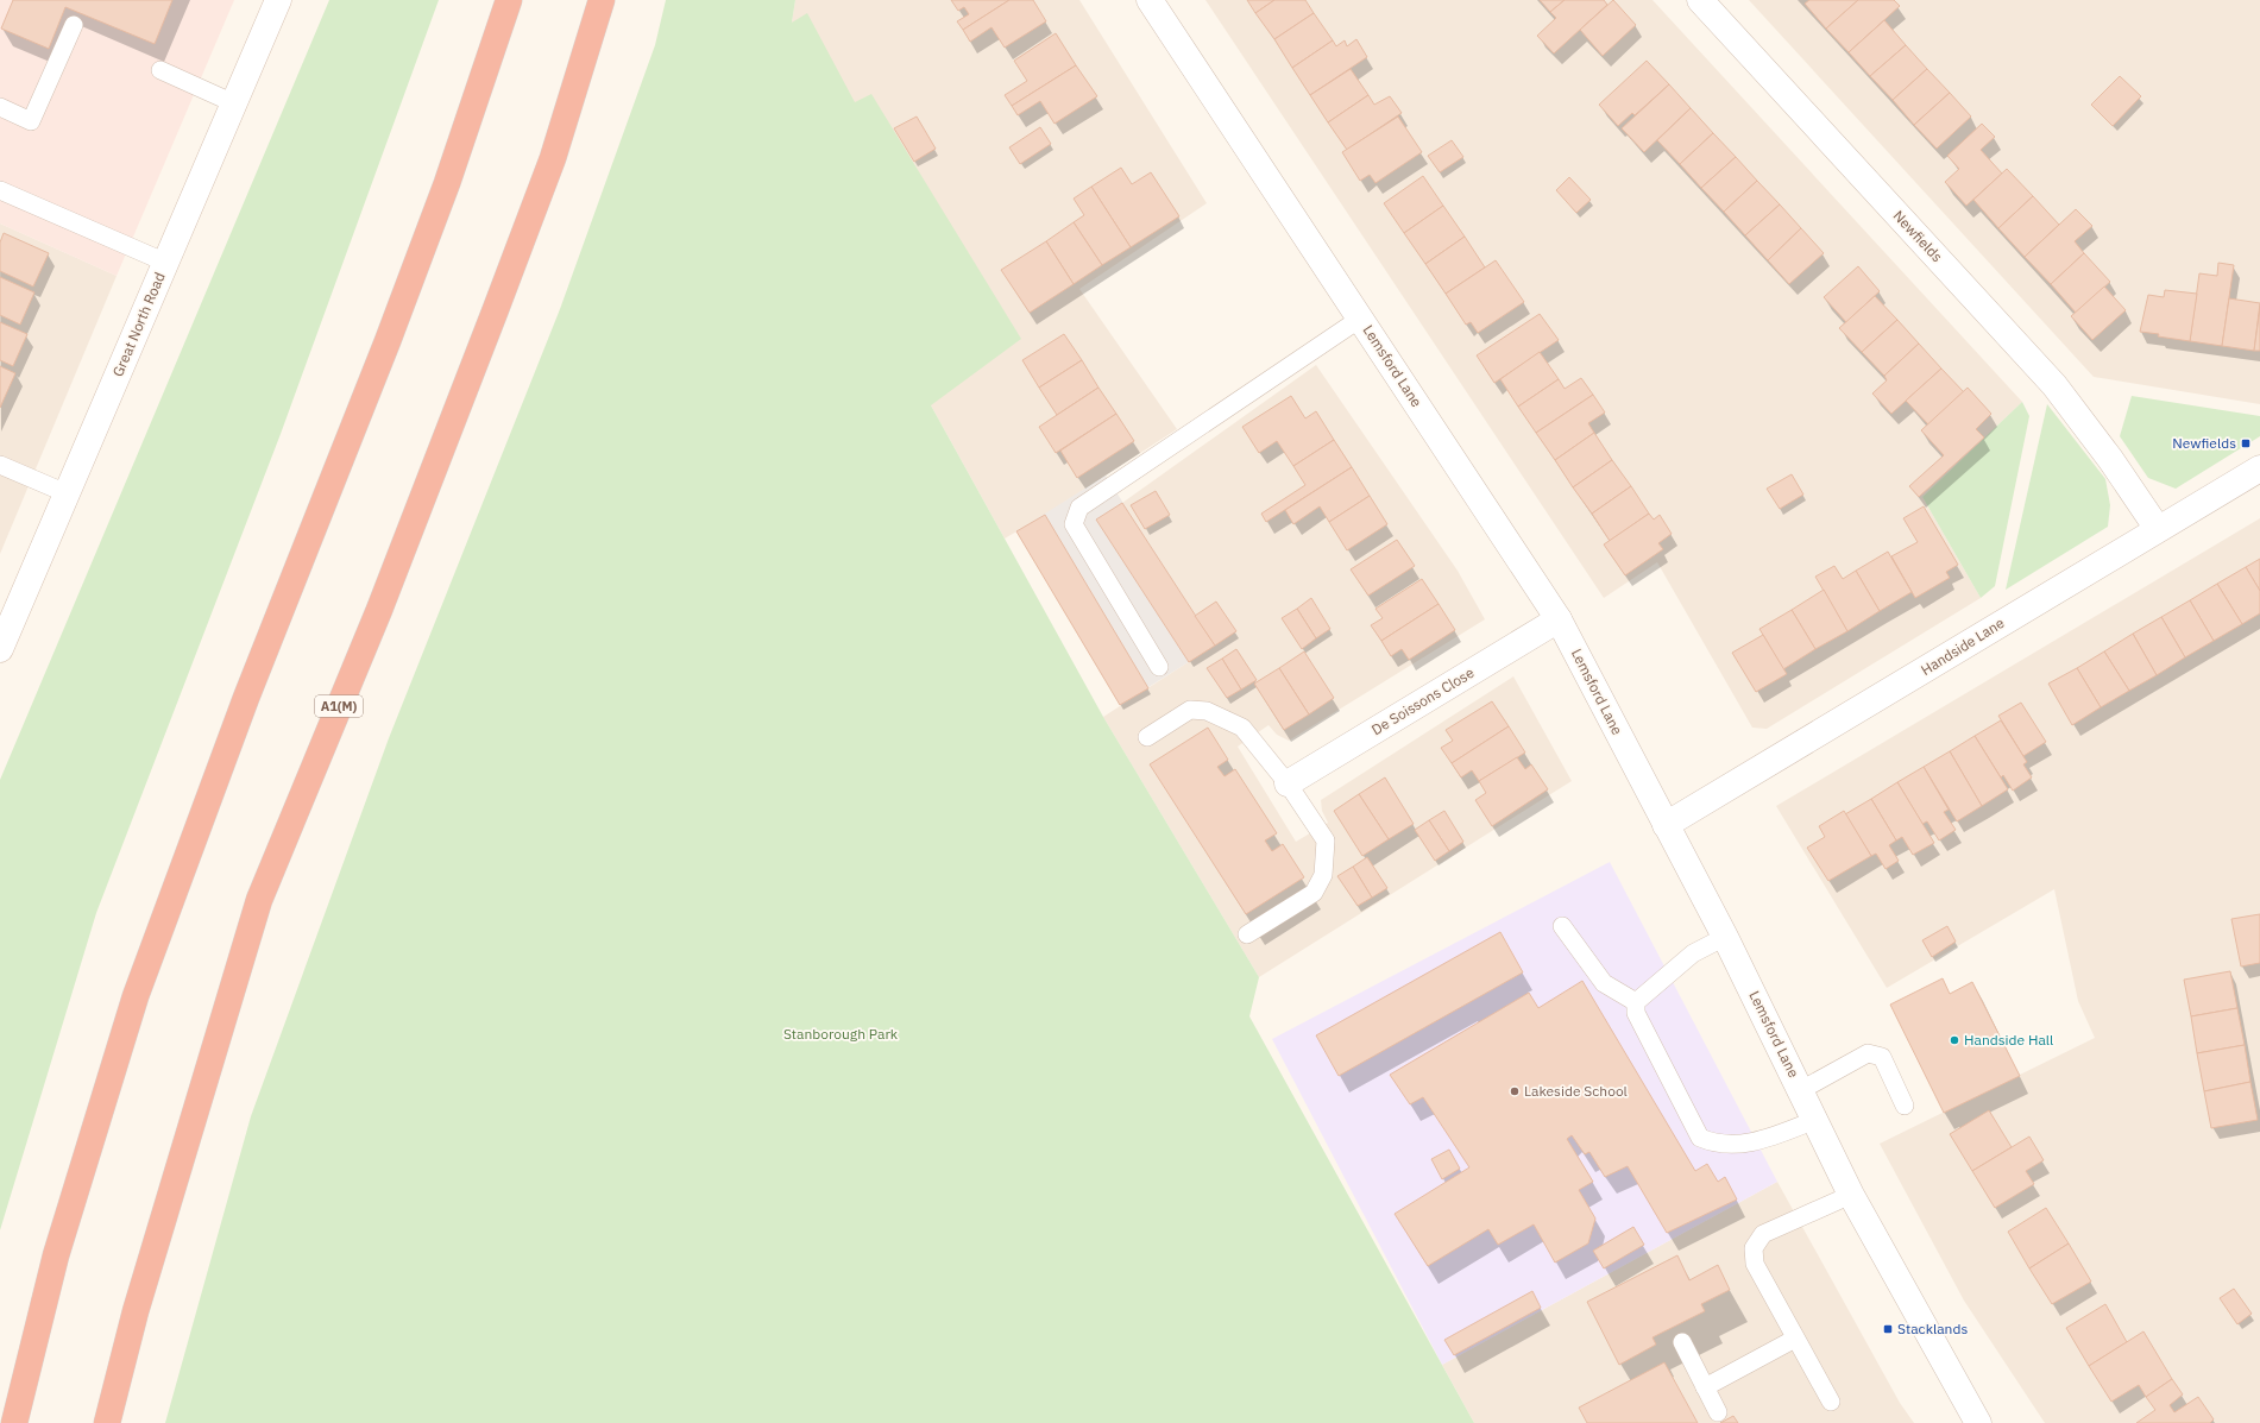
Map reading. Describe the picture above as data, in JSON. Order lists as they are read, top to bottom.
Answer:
{
  "streets": {
    "highway": ["A1(M)"],
    "street": [
      "Newfields",
      "Great North Road",
      "Lemsford Lane",
      "Handside Lane",
      "De Soissons Close"
    ]
  },
  "crossings": [
    ["Newfields", "Handside Lane"],
    ["Lemsford Lane", "Handside Lane"],
    ["Lemsford Lane", "De Soissons Close"]
  ],
  "parks": ["Stanborough Park"],
  "places": {
    "transit": ["Newfields", "Stacklands"],
    "other": ["Handside Hall", "Lakeside School"]
  }
}
